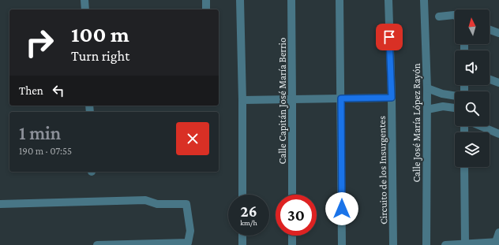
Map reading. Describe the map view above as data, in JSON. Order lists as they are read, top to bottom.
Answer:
{
  "streets": {
    "street": ["Calle Capitán José María Berrio", "Calle José María López Rayón", "Circuito de los Insurgentes"]
  },
  "north": "top",
  "page": {
    "turn": ["100 m", "Turn right"],
    "then": "Then",
    "heading": ["1 min", "190 m · 07:55"],
    "speed": "26 km/h",
    "limit": "30"
  }
}
